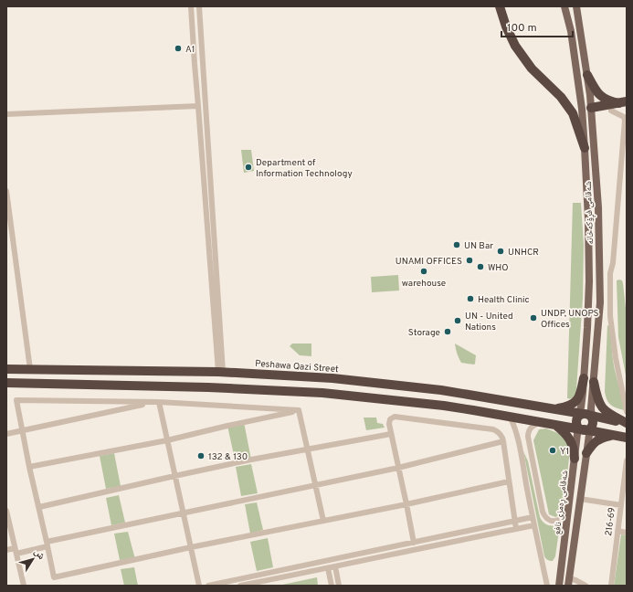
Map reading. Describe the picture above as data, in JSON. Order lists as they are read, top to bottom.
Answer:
{
  "streets": {
    "highway": ["Peshawa Qazi Street"],
    "main road": ["شەقامی فڕۆکەخانە", "شەقامی ڕەمزی نافع"],
    "street": ["216-69"]
  },
  "crossings": [
    ["شەقامی فڕۆکەخانە", "Peshawa Qazi Street"],
    ["شەقامی فڕۆکەخانە", "شەقامی ڕەمزی نافع"],
    ["Peshawa Qazi Street", "شەقامی ڕەمزی نافع"]
  ],
  "places": [
    "A1",
    "Department of Information Technology",
    "UN Bar",
    "UNHCR",
    "UNAMI OFFICES",
    "WHO",
    "warehouse",
    "Health Clinic",
    "UNDP, UNOPS Offices",
    "UN - United Nations",
    "Storage",
    "Y1",
    "132 & 130"
  ],
  "scale_bar": "100 m",
  "north": "top right"
}
